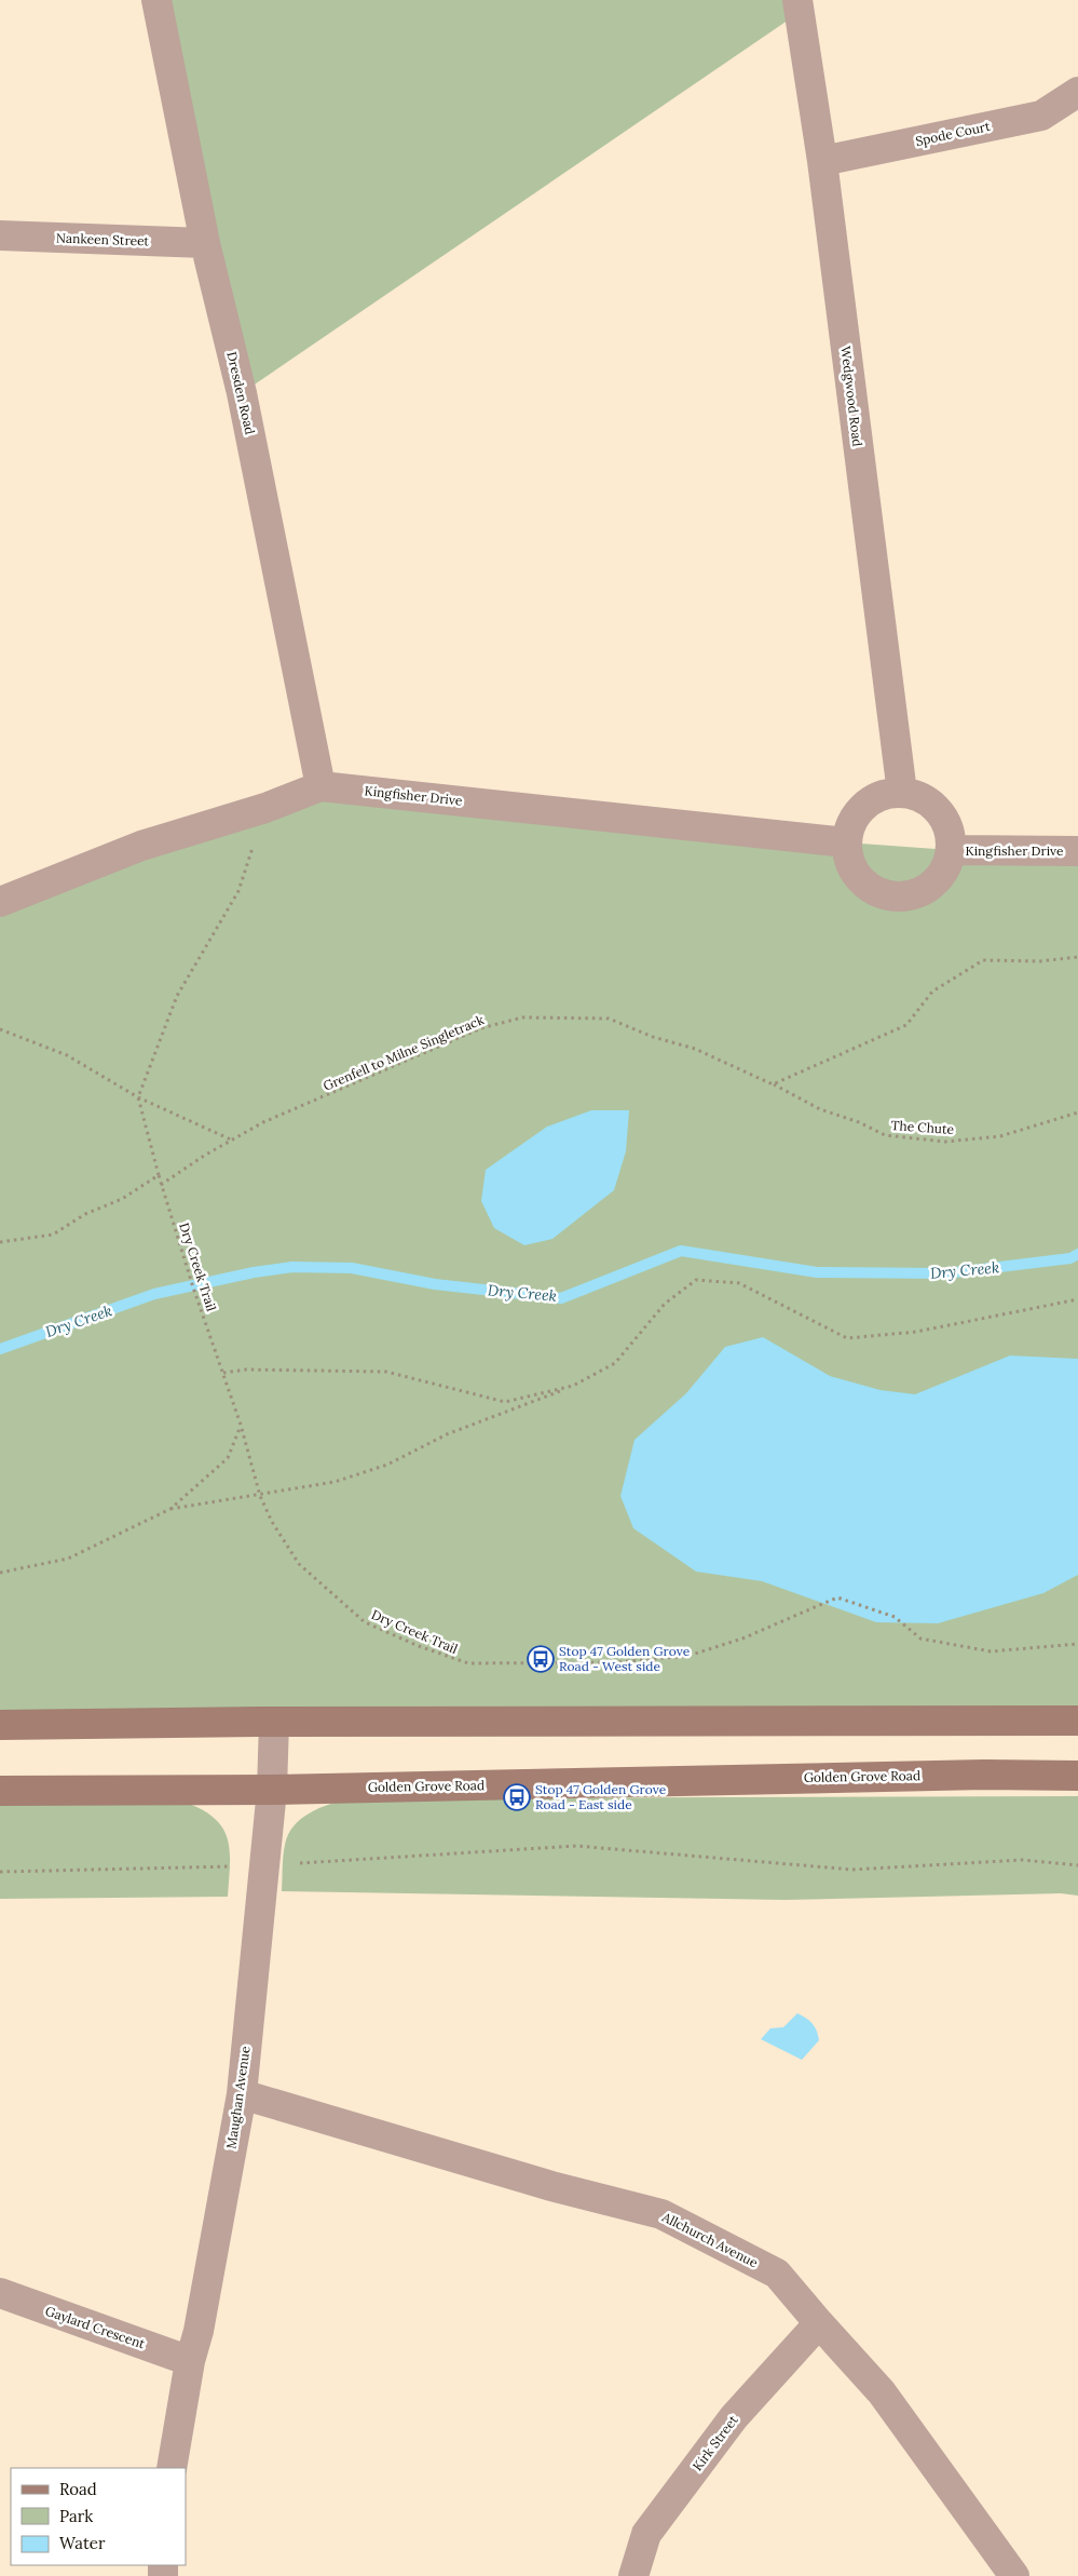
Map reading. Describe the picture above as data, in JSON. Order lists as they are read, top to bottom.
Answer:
{
  "streets": {
    "main road": ["Golden Grove Road"],
    "street": [
      "Spode Court",
      "Nankeen Street",
      "Dresden Road",
      "Wedgwood Road",
      "Kingfisher Drive",
      "Maughan Avenue",
      "Allchurch Avenue",
      "Gaylard Crescent",
      "Kirk Street"
    ],
    "path": ["Grenfell to Milne Singletrack", "The Chute", "Dry Creek Trail"]
  },
  "crossings": [
    ["Spode Court", "Wedgwood Road"],
    ["Nankeen Street", "Dresden Road"],
    ["Dresden Road", "Kingfisher Drive"],
    ["Wedgwood Road", "Kingfisher Drive"],
    ["Grenfell to Milne Singletrack", "The Chute"],
    ["Grenfell to Milne Singletrack", "Dry Creek Trail"],
    ["Golden Grove Road", "Maughan Avenue"],
    ["Maughan Avenue", "Allchurch Avenue"],
    ["Maughan Avenue", "Gaylard Crescent"],
    ["Allchurch Avenue", "Kirk Street"]
  ],
  "water": ["Dry Creek"],
  "places": {
    "bus stop": ["Stop 47 Golden Grove Road - West side", "Stop 47 Golden Grove Road - East side"]
  },
  "legend": ["Road", "Park", "Water"]
}
